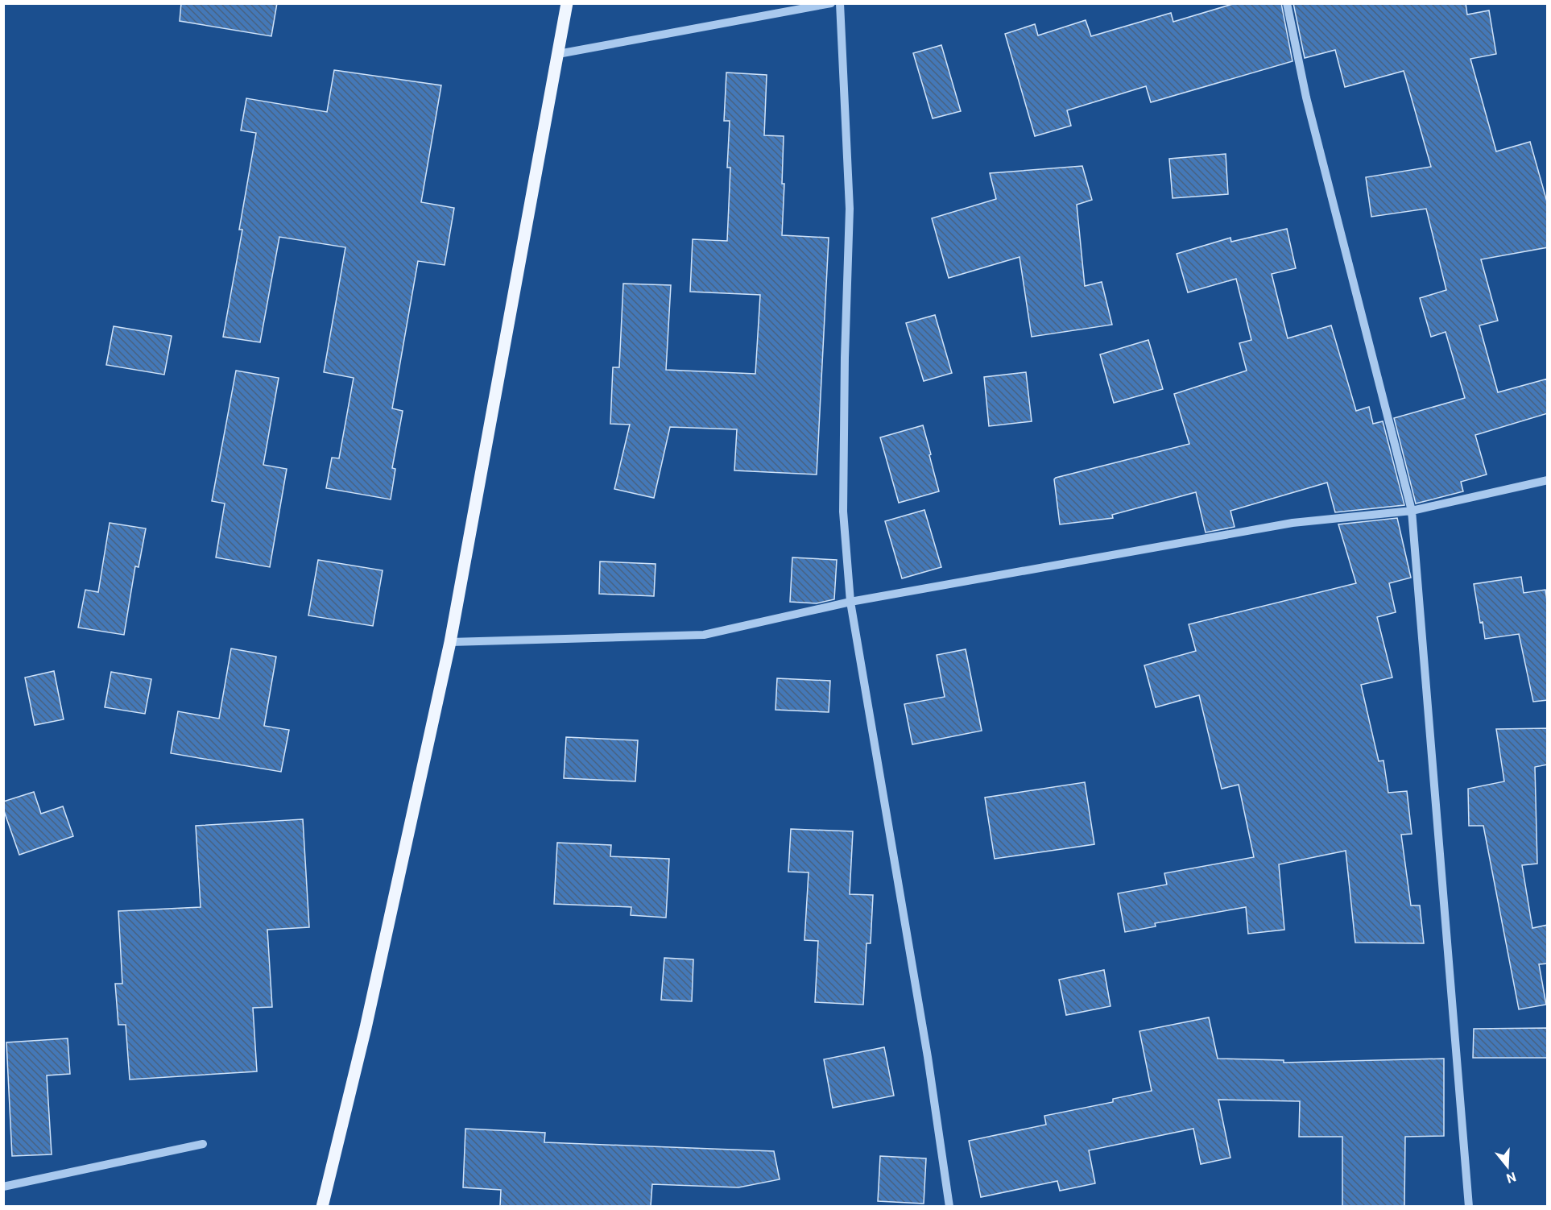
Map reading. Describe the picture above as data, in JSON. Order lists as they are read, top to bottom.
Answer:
{
  "north": "bottom"
}
